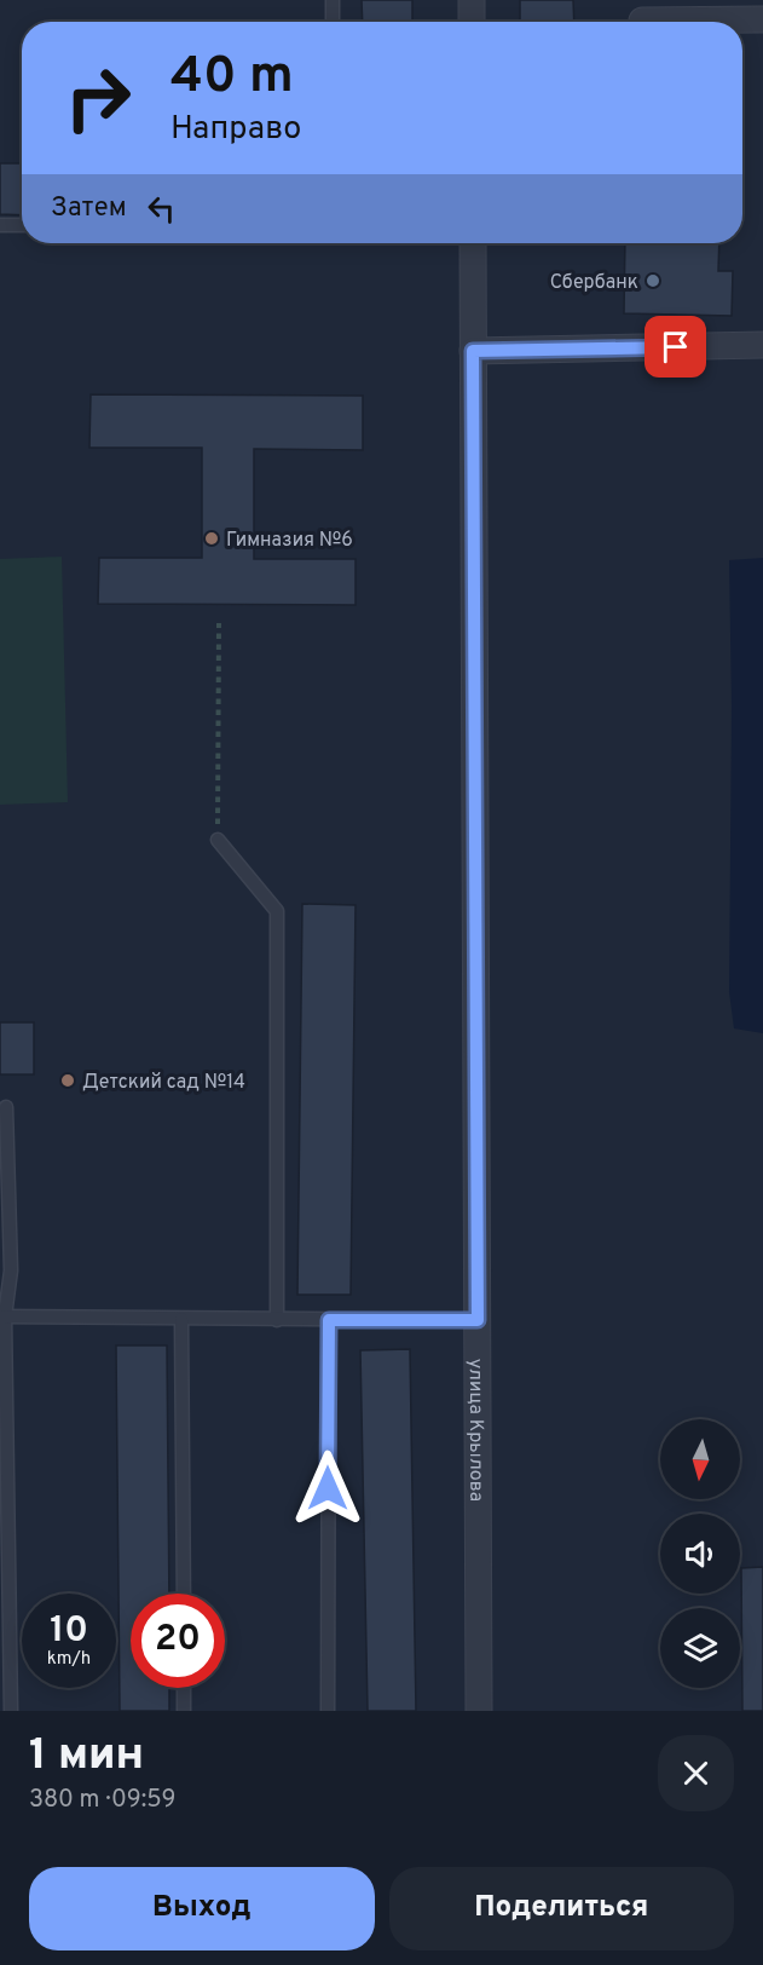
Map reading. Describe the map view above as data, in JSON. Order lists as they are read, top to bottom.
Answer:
{
  "streets": {
    "street": ["улица Крылова"]
  },
  "places": ["Сбербанк", "Гимназия №6", "Детский сад №14"],
  "north": "bottom",
  "page": {
    "turn": ["40 m", "Направо"],
    "then": "Затем",
    "speed": "10 km/h",
    "limit": "20",
    "heading": ["1 мин", "380 m · 09:59"],
    "buttons": ["Выход", "Поделиться"]
  }
}
